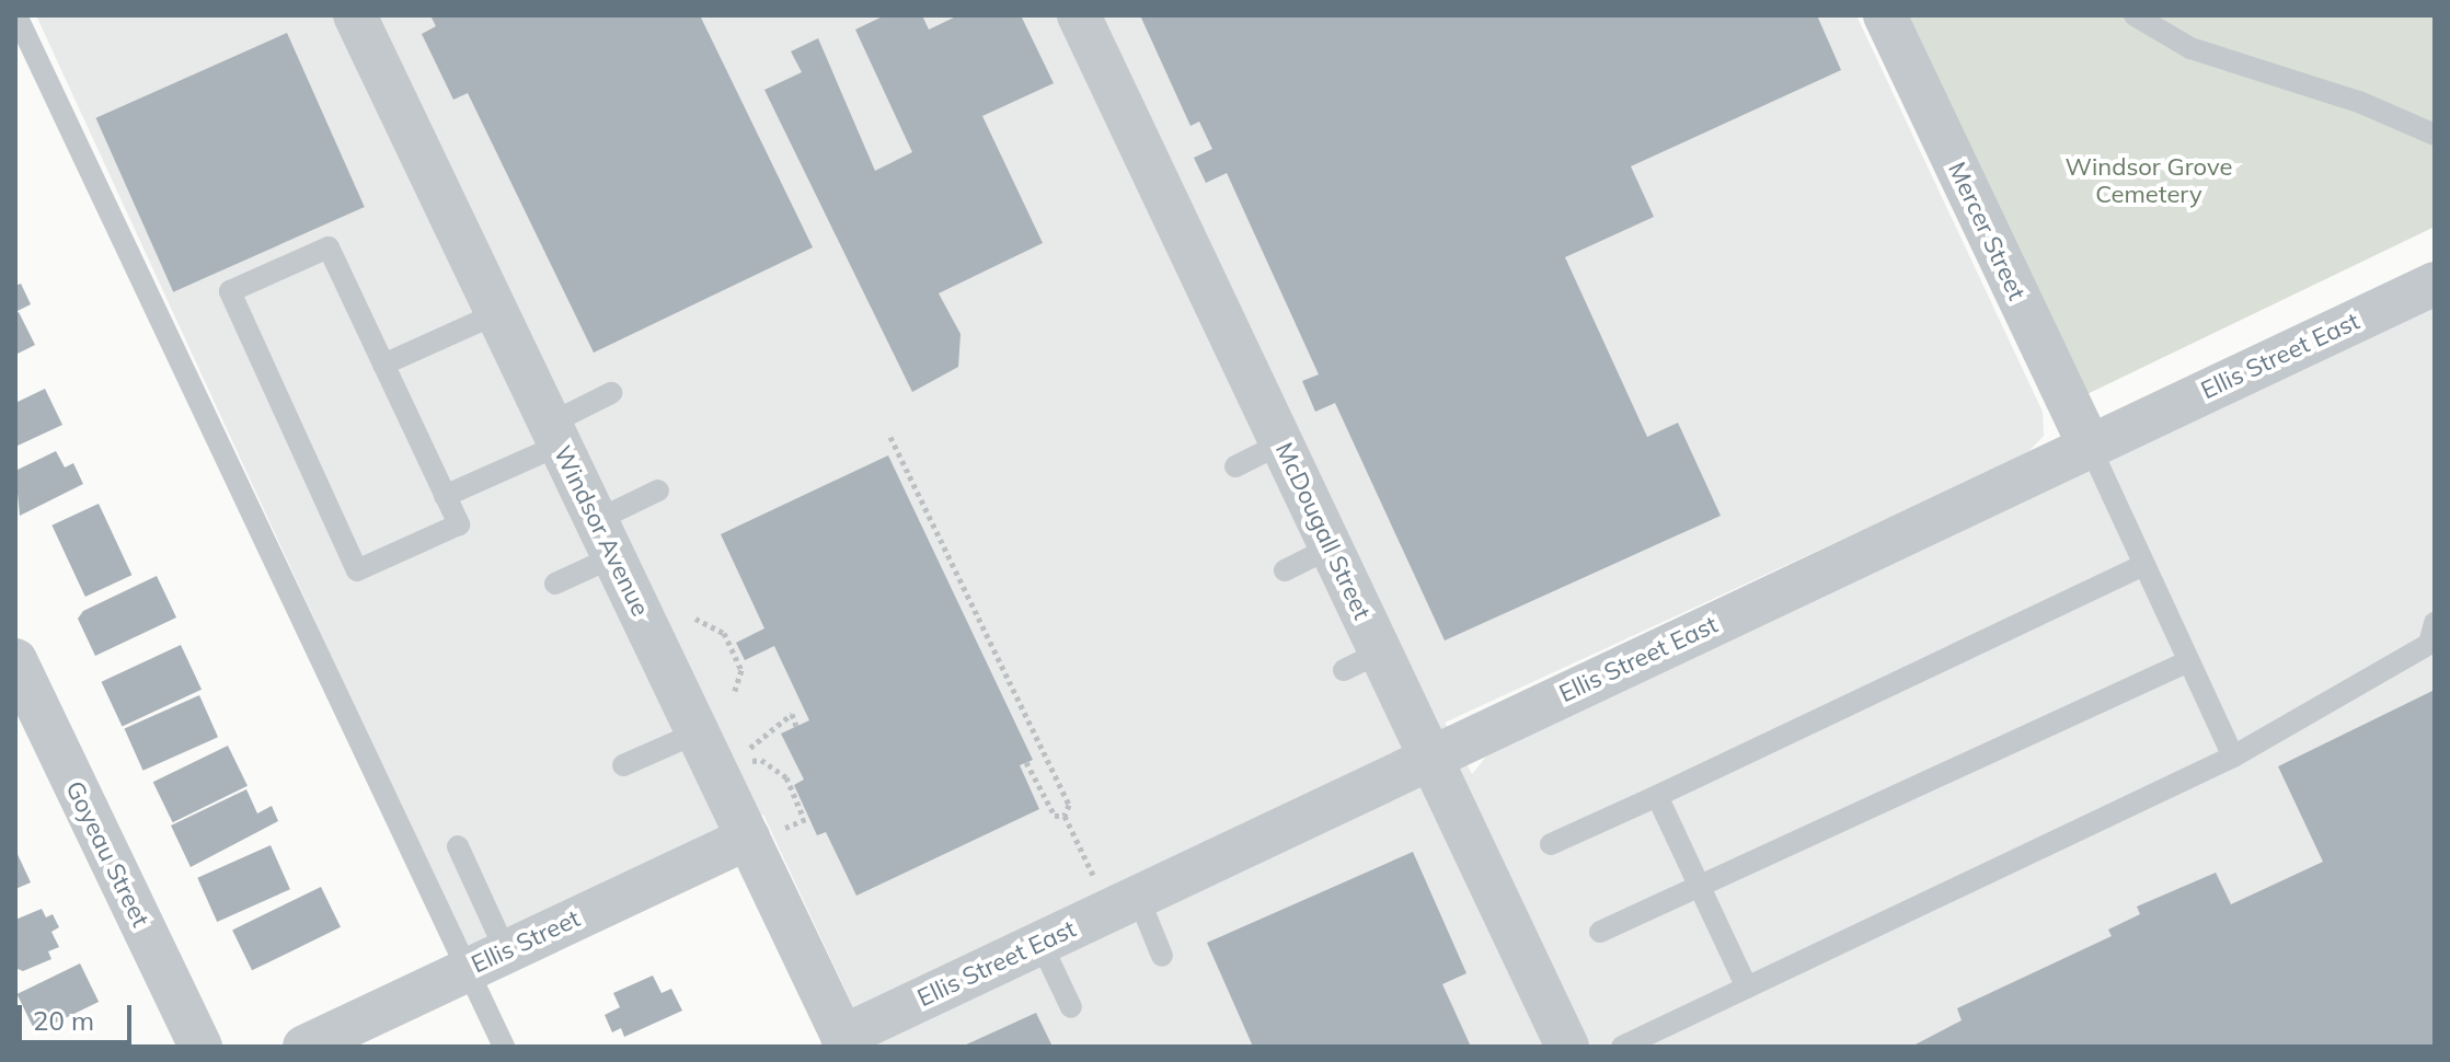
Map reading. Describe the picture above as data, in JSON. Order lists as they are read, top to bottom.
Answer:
{
  "streets": {
    "street": [
      "Mercer Street",
      "Ellis Street East",
      "Windsor Avenue",
      "McDougall Street",
      "Goyeau Street",
      "Ellis Street"
    ]
  },
  "crossings": [
    ["Mercer Street", "Ellis Street East"],
    ["Ellis Street East", "Windsor Avenue"],
    ["Ellis Street East", "McDougall Street"],
    ["Windsor Avenue", "Ellis Street"]
  ],
  "parks": ["Windsor Grove Cemetery"],
  "scale_bar": "20 m"
}
